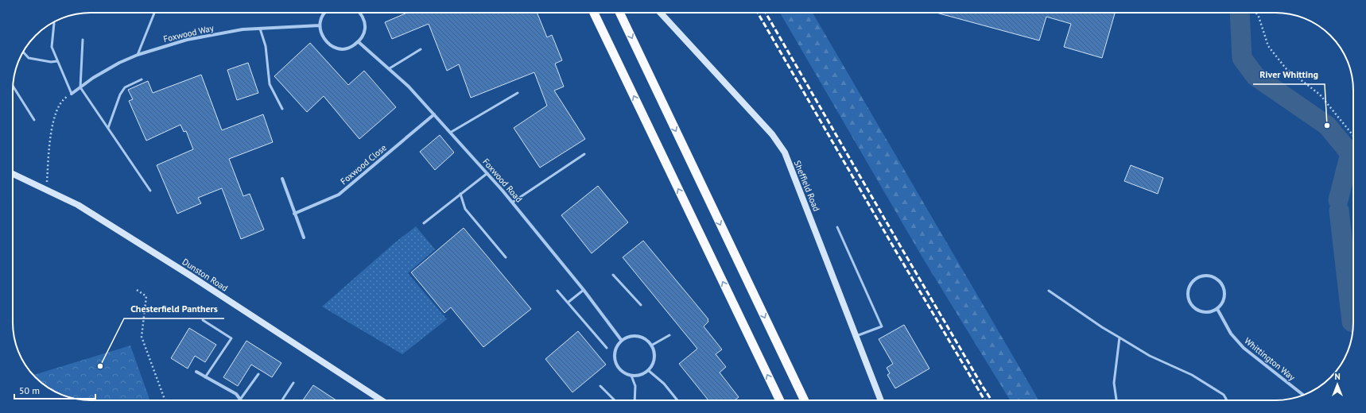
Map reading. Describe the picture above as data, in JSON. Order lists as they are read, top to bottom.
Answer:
{
  "streets": {
    "main road": ["Sheffield Road", "Dunston Road"],
    "street": [
      "Foxwood Way",
      "Foxwood Close",
      "Foxwood Road",
      "Whittington Way"
    ]
  },
  "crossings": [
    ["Foxwood Close", "Foxwood Road"]
  ],
  "places": ["River Whitting", "Chesterfield Panthers"],
  "scale_bar": "50 m",
  "north": "top"
}
